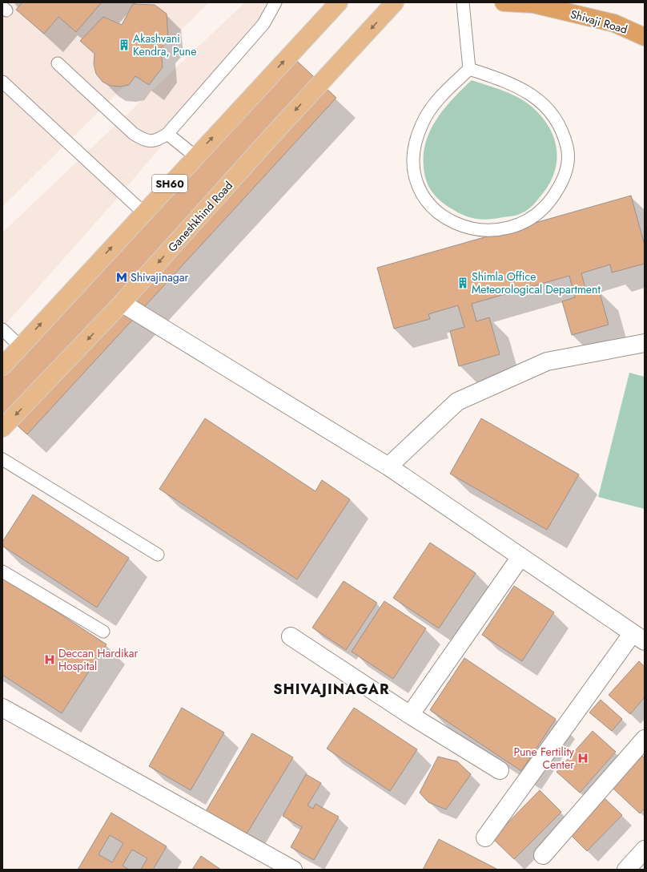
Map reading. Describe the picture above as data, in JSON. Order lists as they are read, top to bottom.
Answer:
{
  "streets": {
    "highway": ["Shivaji Road"],
    "main road": ["SH60", "Ganeshkhind Road"]
  },
  "districts": ["SHIVAJINAGAR"],
  "places": {
    "building": ["Akashvani Kendra, Pune", "Shimla Office Meteorological Department"],
    "metro station": ["Shivajinagar"],
    "hospital": ["Deccan Hardikar Hospital", "Pune Fertility Center"]
  }
}
